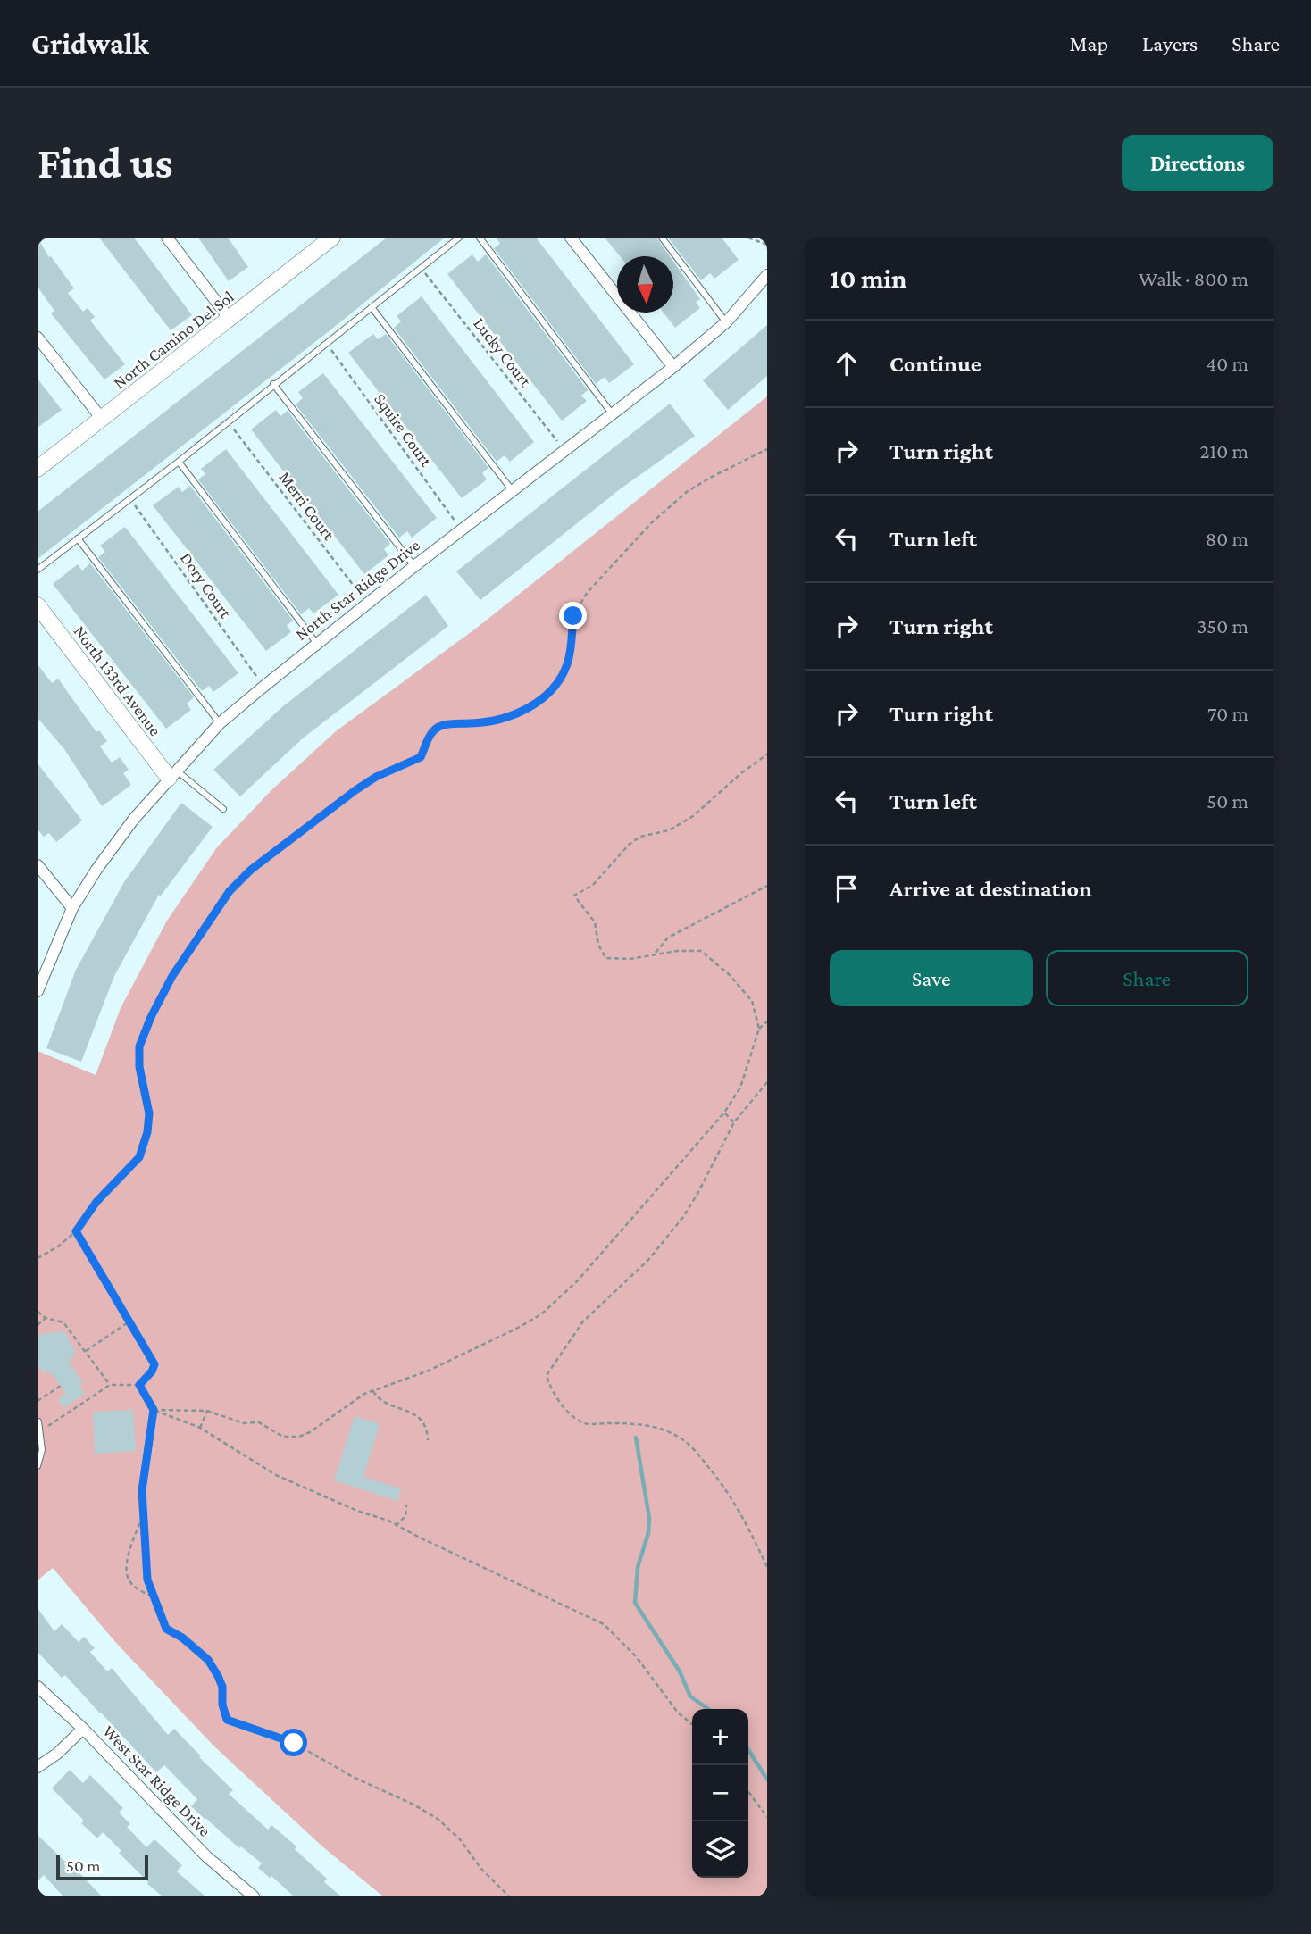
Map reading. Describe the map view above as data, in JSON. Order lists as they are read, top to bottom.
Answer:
{
  "streets": {
    "street": [
      "North Camino Del Sol",
      "North Star Ridge Drive",
      "North 133rd Avenue",
      "West Star Ridge Drive"
    ],
    "path": [
      "Lucky Court",
      "Squire Court",
      "Merri Court",
      "Dory Court"
    ]
  },
  "crossings": [
    ["Lucky Court", "North Star Ridge Drive"],
    ["Squire Court", "North Star Ridge Drive"],
    ["Merri Court", "North Star Ridge Drive"],
    ["Dory Court", "North Star Ridge Drive"],
    ["North Star Ridge Drive", "North 133rd Avenue"]
  ],
  "scale_bar": "50 m",
  "north": "bottom",
  "page": {
    "header": "Gridwalk",
    "nav": ["Map", "Layers", "Share"],
    "buttons": [
      "Directions",
      ["Save", "Share"]
    ],
    "title": "Find us",
    "heading": ["10 min", "Walk · 800 m"],
    "list": [
      ["Continue", "40 m"],
      ["Turn right", "210 m"],
      ["Turn left", "80 m"],
      ["Turn right", "350 m"],
      ["Turn right", "70 m"],
      ["Turn left", "50 m"],
      "Arrive at destination"
    ],
    "map_buttons": ["+", "−"],
    "scale": "50 m"
  }
}
